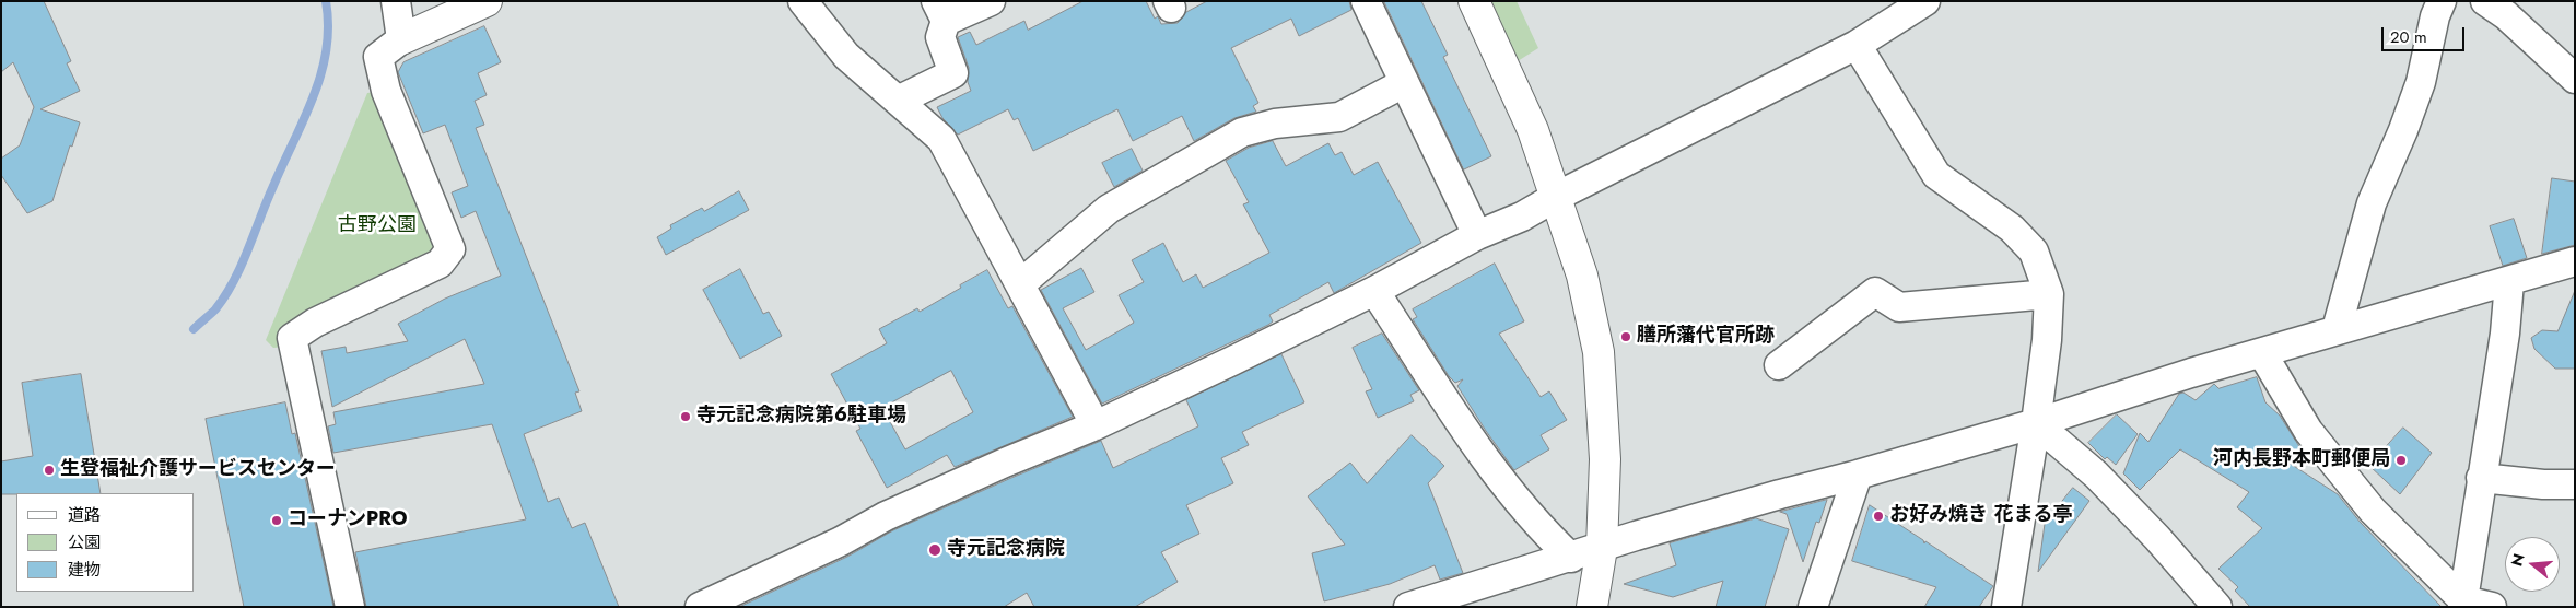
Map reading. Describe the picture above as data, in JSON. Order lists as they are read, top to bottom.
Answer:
{
  "parks": ["古野公園"],
  "places": [
    "膳所藩代官所跡",
    "寺元記念病院第6駐車場",
    "河内長野本町郵便局",
    "生登福祉介護サービスセンター",
    "お好み焼き 花まる亭",
    "コーナンPRO",
    "寺元記念病院"
  ],
  "legend": ["道路", "公園", "建物"],
  "scale_bar": "20 m",
  "north": "left"
}
